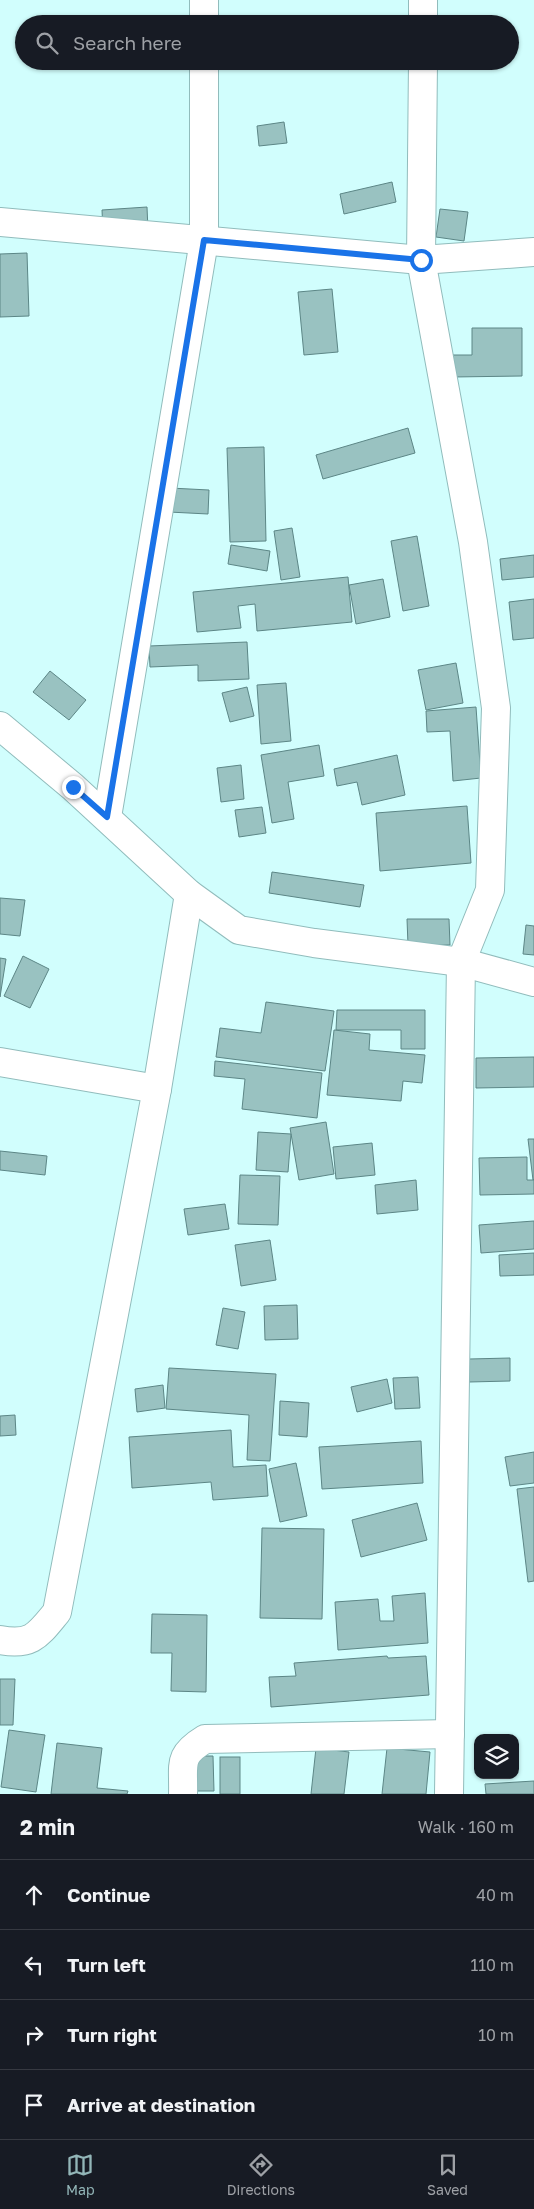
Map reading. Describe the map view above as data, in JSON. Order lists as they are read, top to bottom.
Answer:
{
  "page": {
    "search": "Search here",
    "heading": ["2 min", "Walk · 160 m"],
    "list": [
      ["Continue", "40 m"],
      ["Turn left", "110 m"],
      ["Turn right", "10 m"],
      "Arrive at destination"
    ],
    "nav": ["Map", "Directions", "Saved"]
  }
}
